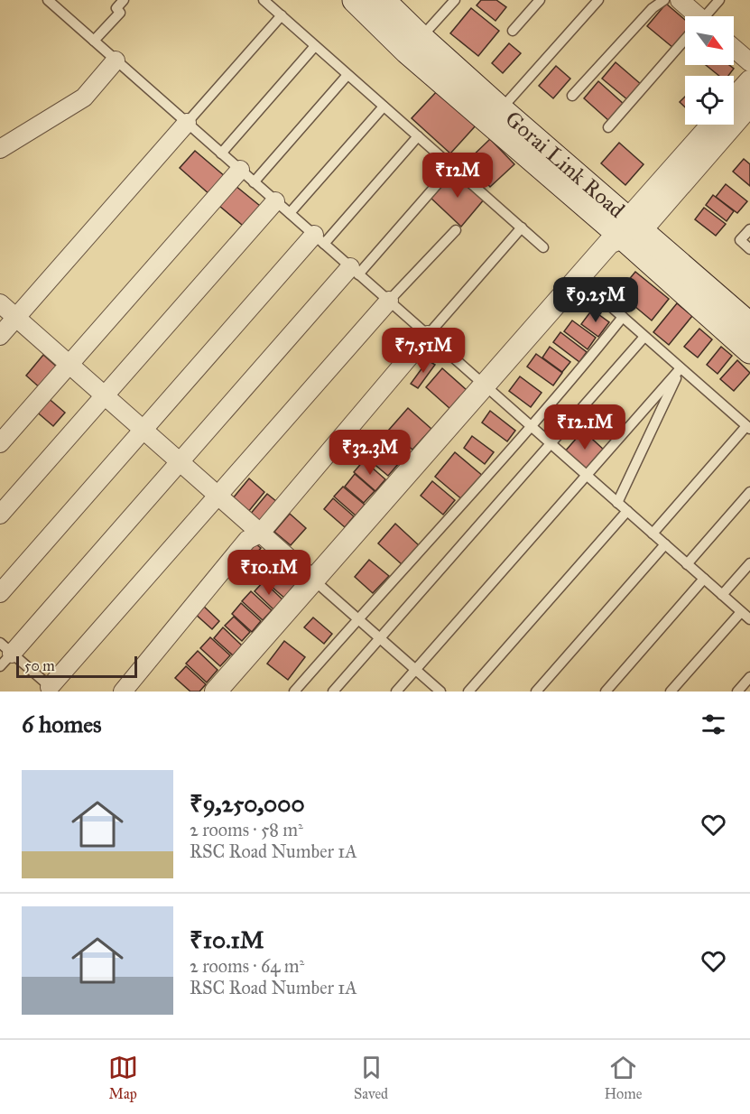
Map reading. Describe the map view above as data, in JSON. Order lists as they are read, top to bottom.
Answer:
{
  "streets": {
    "main road": ["Gorai Link Road"]
  },
  "scale_bar": "50 m",
  "north": "bottom right",
  "page": {
    "price": [
      "₹12M",
      "₹9.25M",
      "₹7.51M",
      "₹12.1M",
      "₹32.3M",
      "₹10.1M"
    ],
    "scale": "50 m",
    "heading": "6 homes",
    "list": [
      {
        "name": "₹9,250,000",
        "note": "2 rooms · 58 m² · RSC Road Number 1A"
      },
      {
        "name": "₹10.1M",
        "note": "2 rooms · 64 m² · RSC Road Number 1A"
      }
    ],
    "tabs": ["Map", "Saved", "Home"]
  }
}
